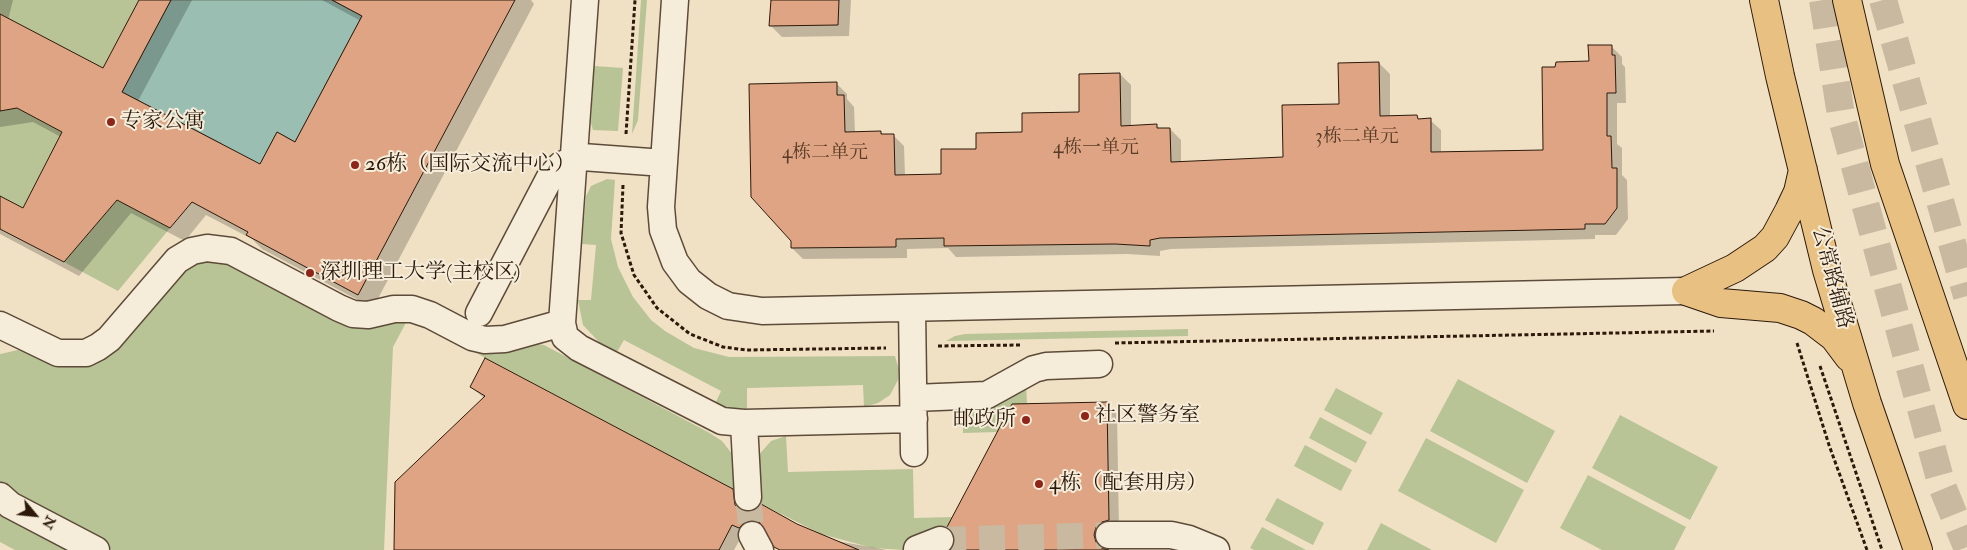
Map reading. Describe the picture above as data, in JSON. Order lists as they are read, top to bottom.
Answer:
{
  "streets": {
    "main road": ["公常路辅路"]
  },
  "places": [
    "专家公寓",
    "26栋（国际交流中心）",
    "深圳理工大学(主校区)",
    "社区警务室",
    "邮政所",
    "4栋（配套用房）"
  ],
  "house_numbers": ["3栋二单元", "4栋一单元", "4栋二单元"],
  "north": "bottom right"
}
